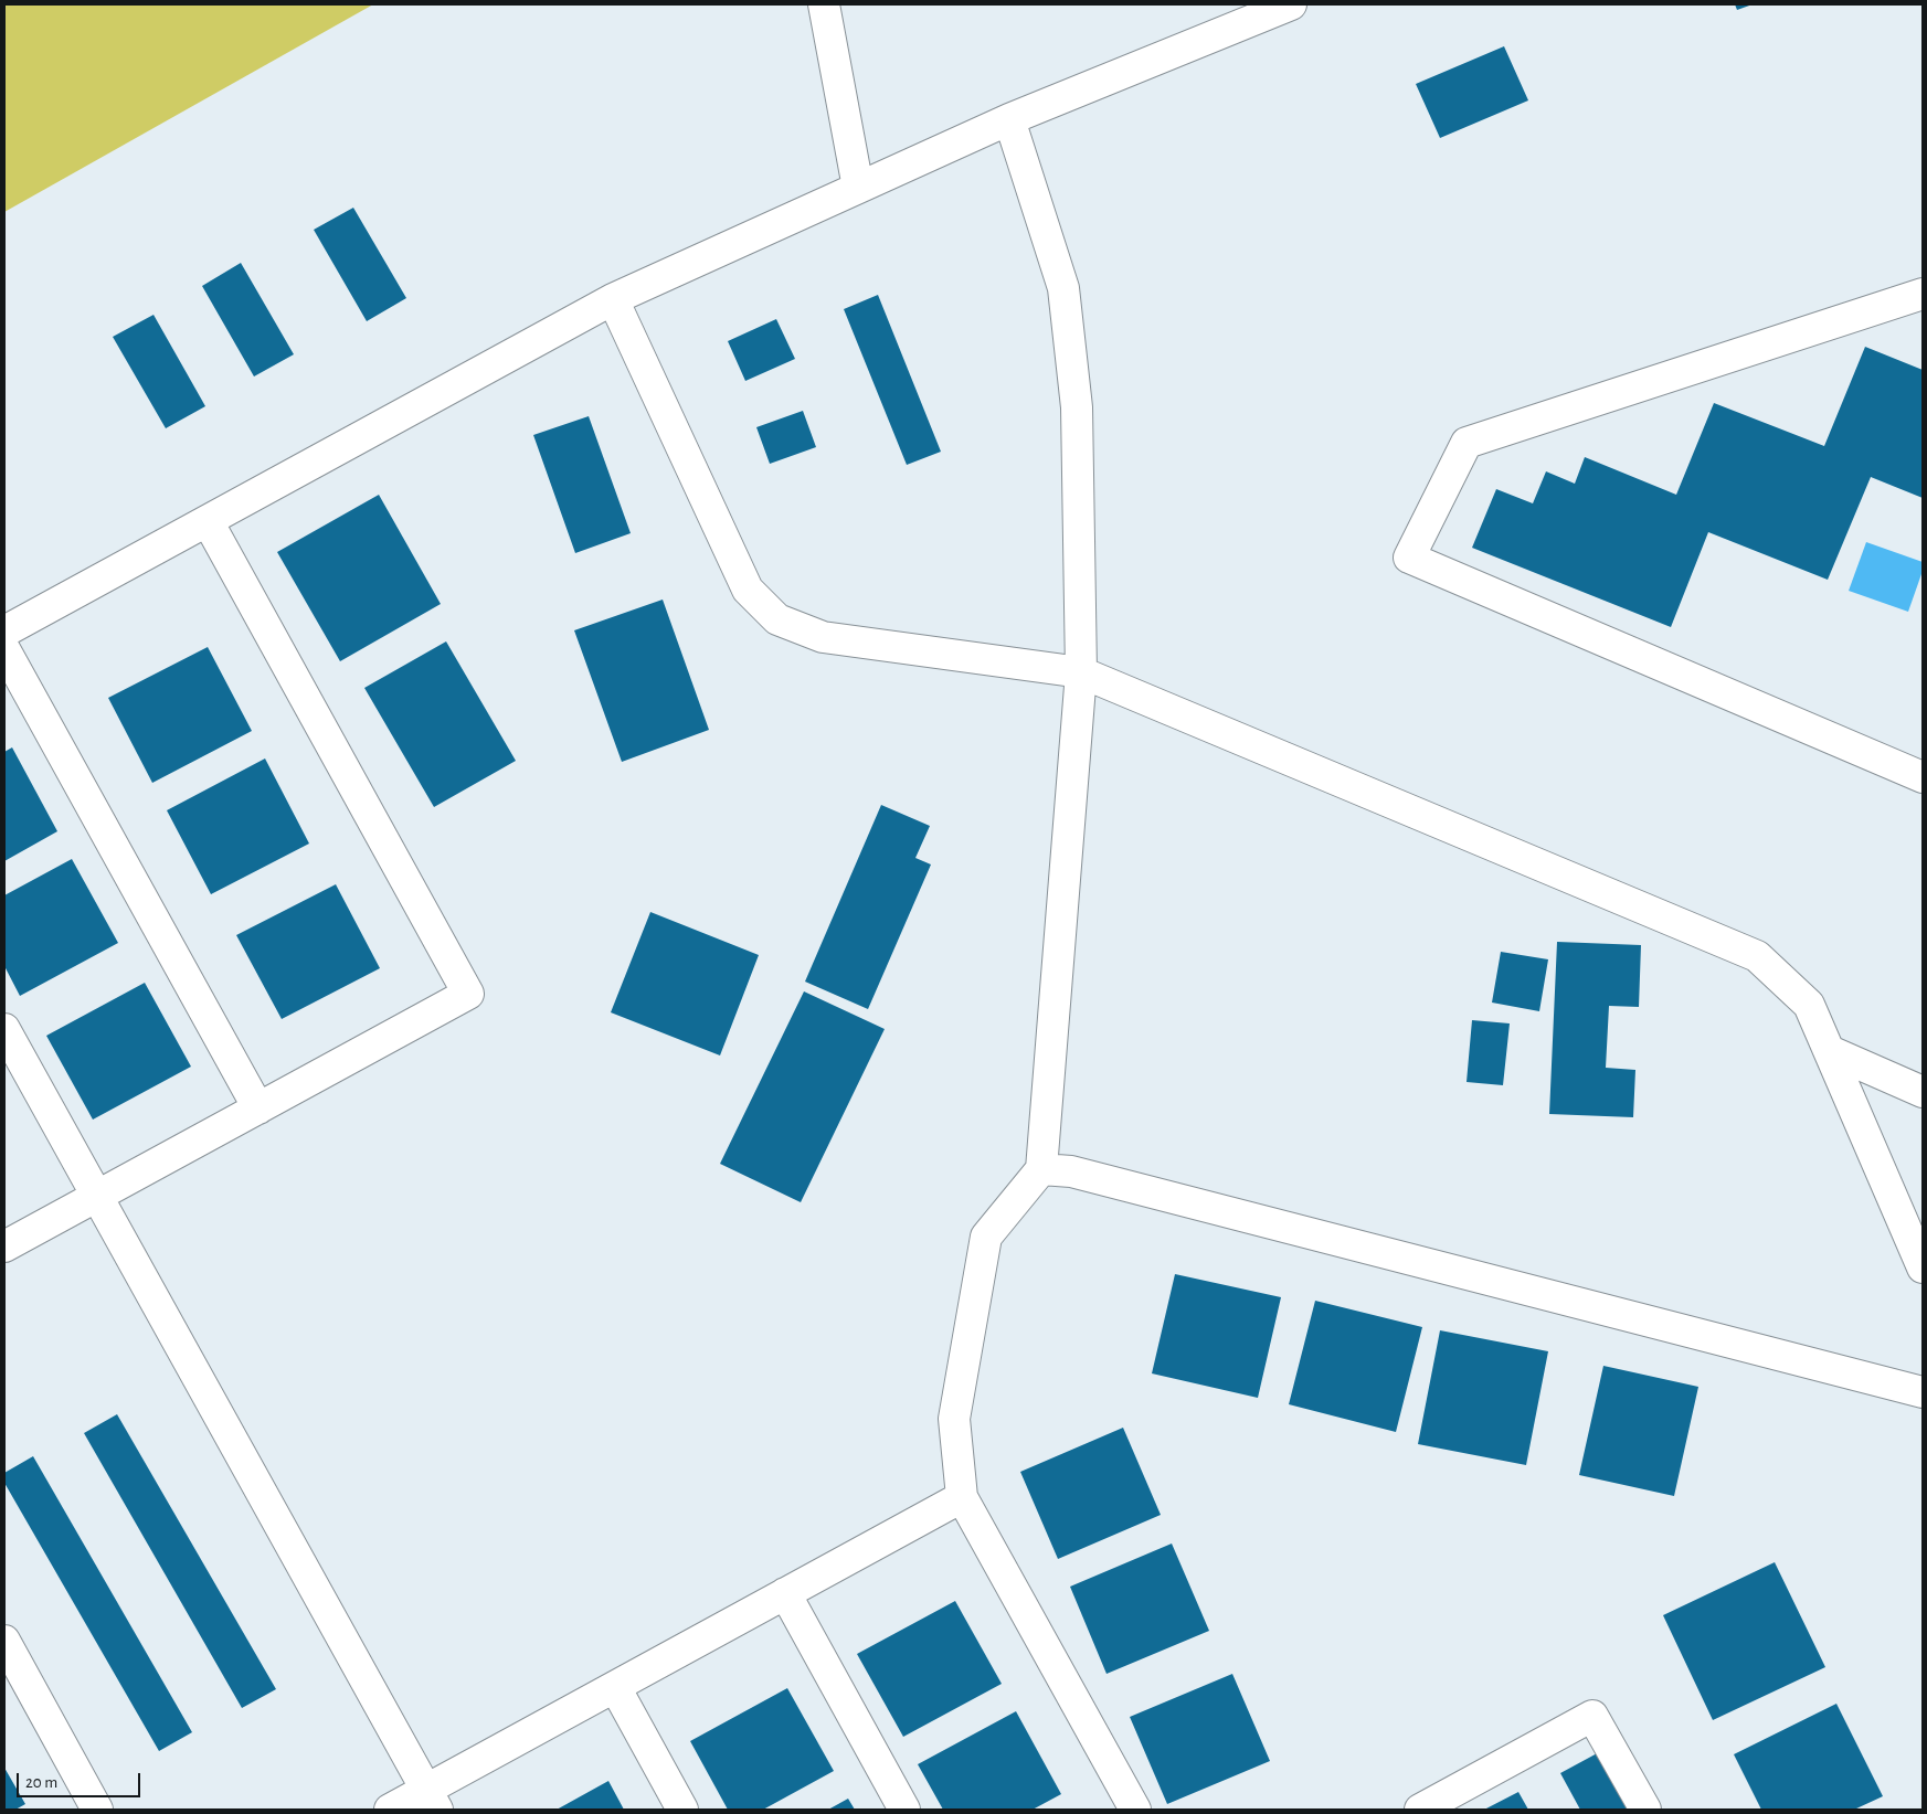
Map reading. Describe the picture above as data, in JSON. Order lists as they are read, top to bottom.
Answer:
{
  "scale_bar": "20 m"
}
